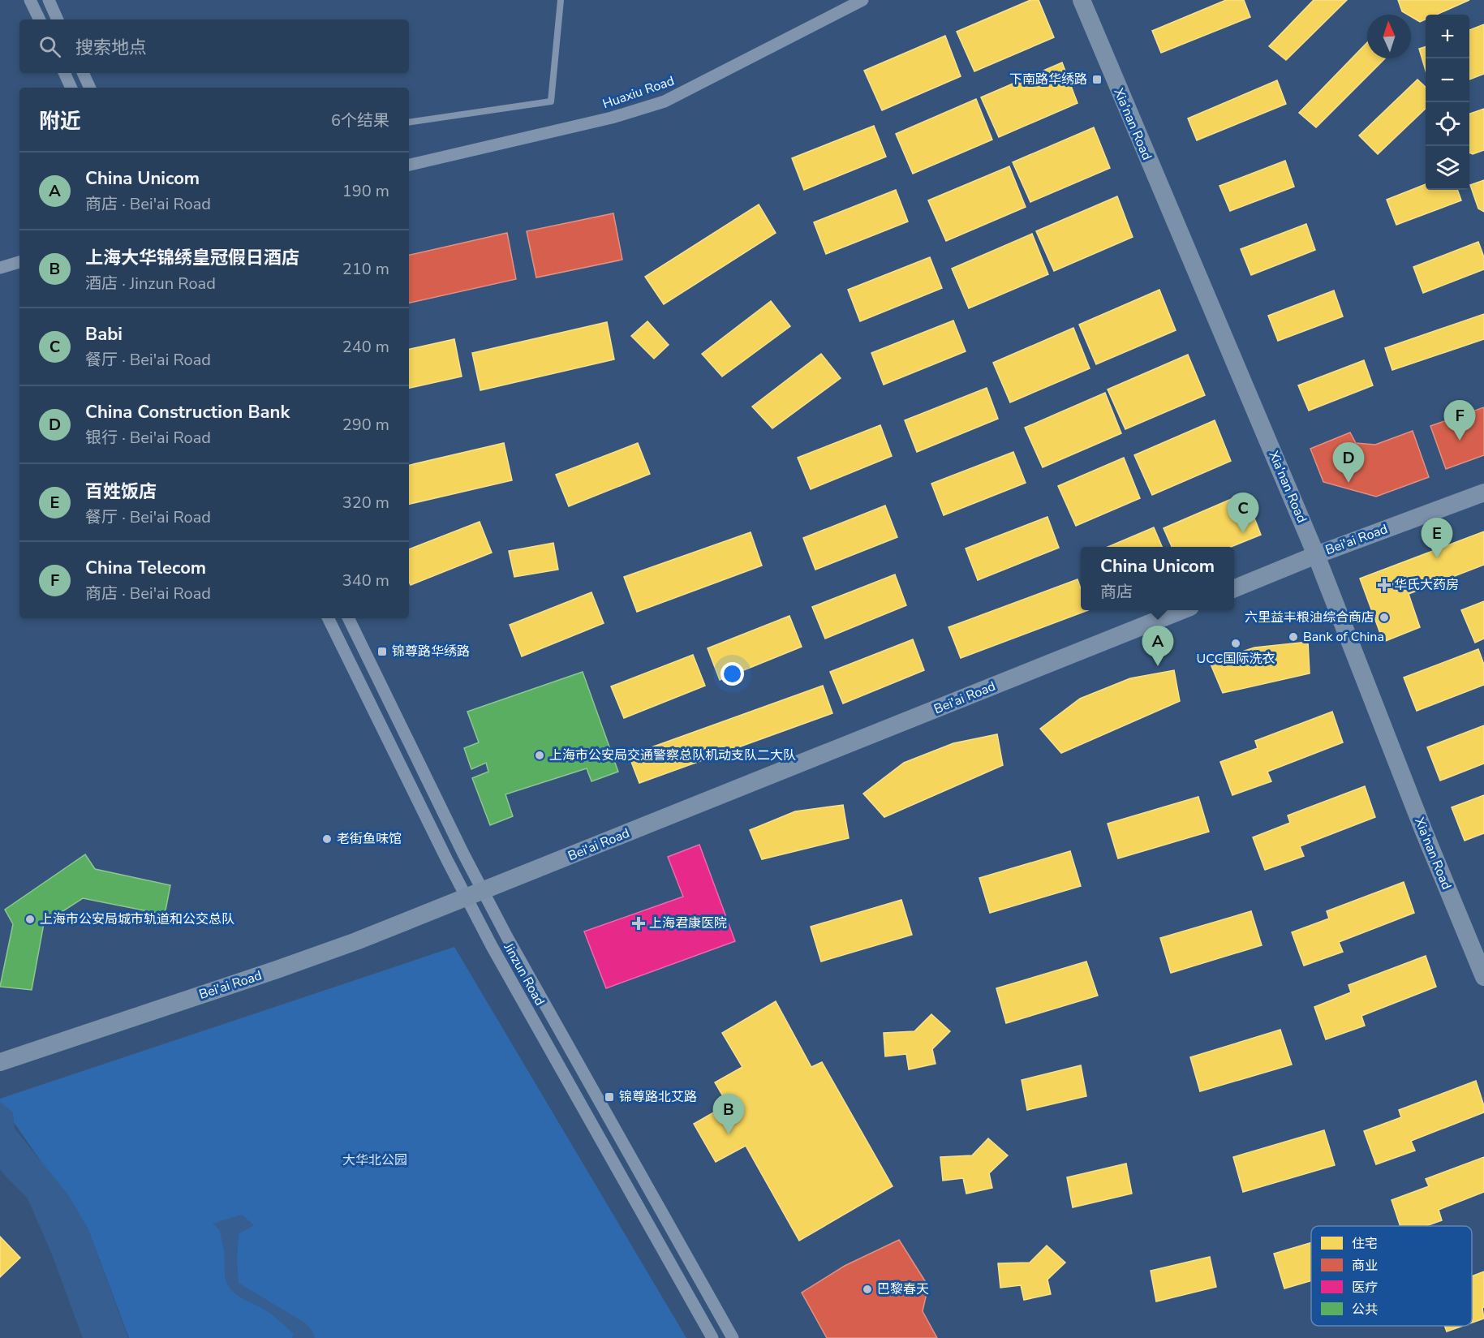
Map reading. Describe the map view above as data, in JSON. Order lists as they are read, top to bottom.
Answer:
{
  "streets": {
    "street": [
      "Huaxiu Road",
      "Xia'nan Road",
      "Bei'ai Road",
      "Jinzun Road"
    ]
  },
  "crossings": [
    ["Xia'nan Road", "Bei'ai Road"],
    ["Bei'ai Road", "Jinzun Road"]
  ],
  "parks": ["大华北公园"],
  "places": {
    "transit": ["下南路华绣路", "锦尊路华绣路", "锦尊路北艾路"],
    "health": ["华氏大药房", "上海君康医院"],
    "other": [
      "六里益丰粮油综合商店",
      "Bank of China",
      "UCC国际洗衣",
      "上海市公安局交通警察总队机动支队二大队",
      "老街鱼味馆",
      "上海市公安局城市轨道和公交总队",
      "巴黎春天"
    ]
  },
  "legend": [
    "住宅",
    "商业",
    "医疗",
    "公共"
  ],
  "north": "top",
  "page": {
    "map_buttons": ["+", "−"],
    "search": "搜索地点",
    "heading": ["附近", "6个结果"],
    "list": [
      {
        "mark": "A",
        "name": "China Unicom",
        "note": "商店 · Bei'ai Road",
        "value": "190 m"
      },
      {
        "mark": "B",
        "name": "上海大华锦绣皇冠假日酒店",
        "note": "酒店 · Jinzun Road",
        "value": "210 m"
      },
      {
        "mark": "C",
        "name": "Babi",
        "note": "餐厅 · Bei'ai Road",
        "value": "240 m"
      },
      {
        "mark": "D",
        "name": "China Construction Bank",
        "note": "银行 · Bei'ai Road",
        "value": "290 m"
      },
      {
        "mark": "E",
        "name": "百姓饭店",
        "note": "餐厅 · Bei'ai Road",
        "value": "320 m"
      },
      {
        "mark": "F",
        "name": "China Telecom",
        "note": "商店 · Bei'ai Road",
        "value": "340 m"
      }
    ],
    "pins": [
      "F",
      "D",
      "C",
      "E",
      "A",
      "B"
    ],
    "popup": ["China Unicom", "商店"]
  }
}
